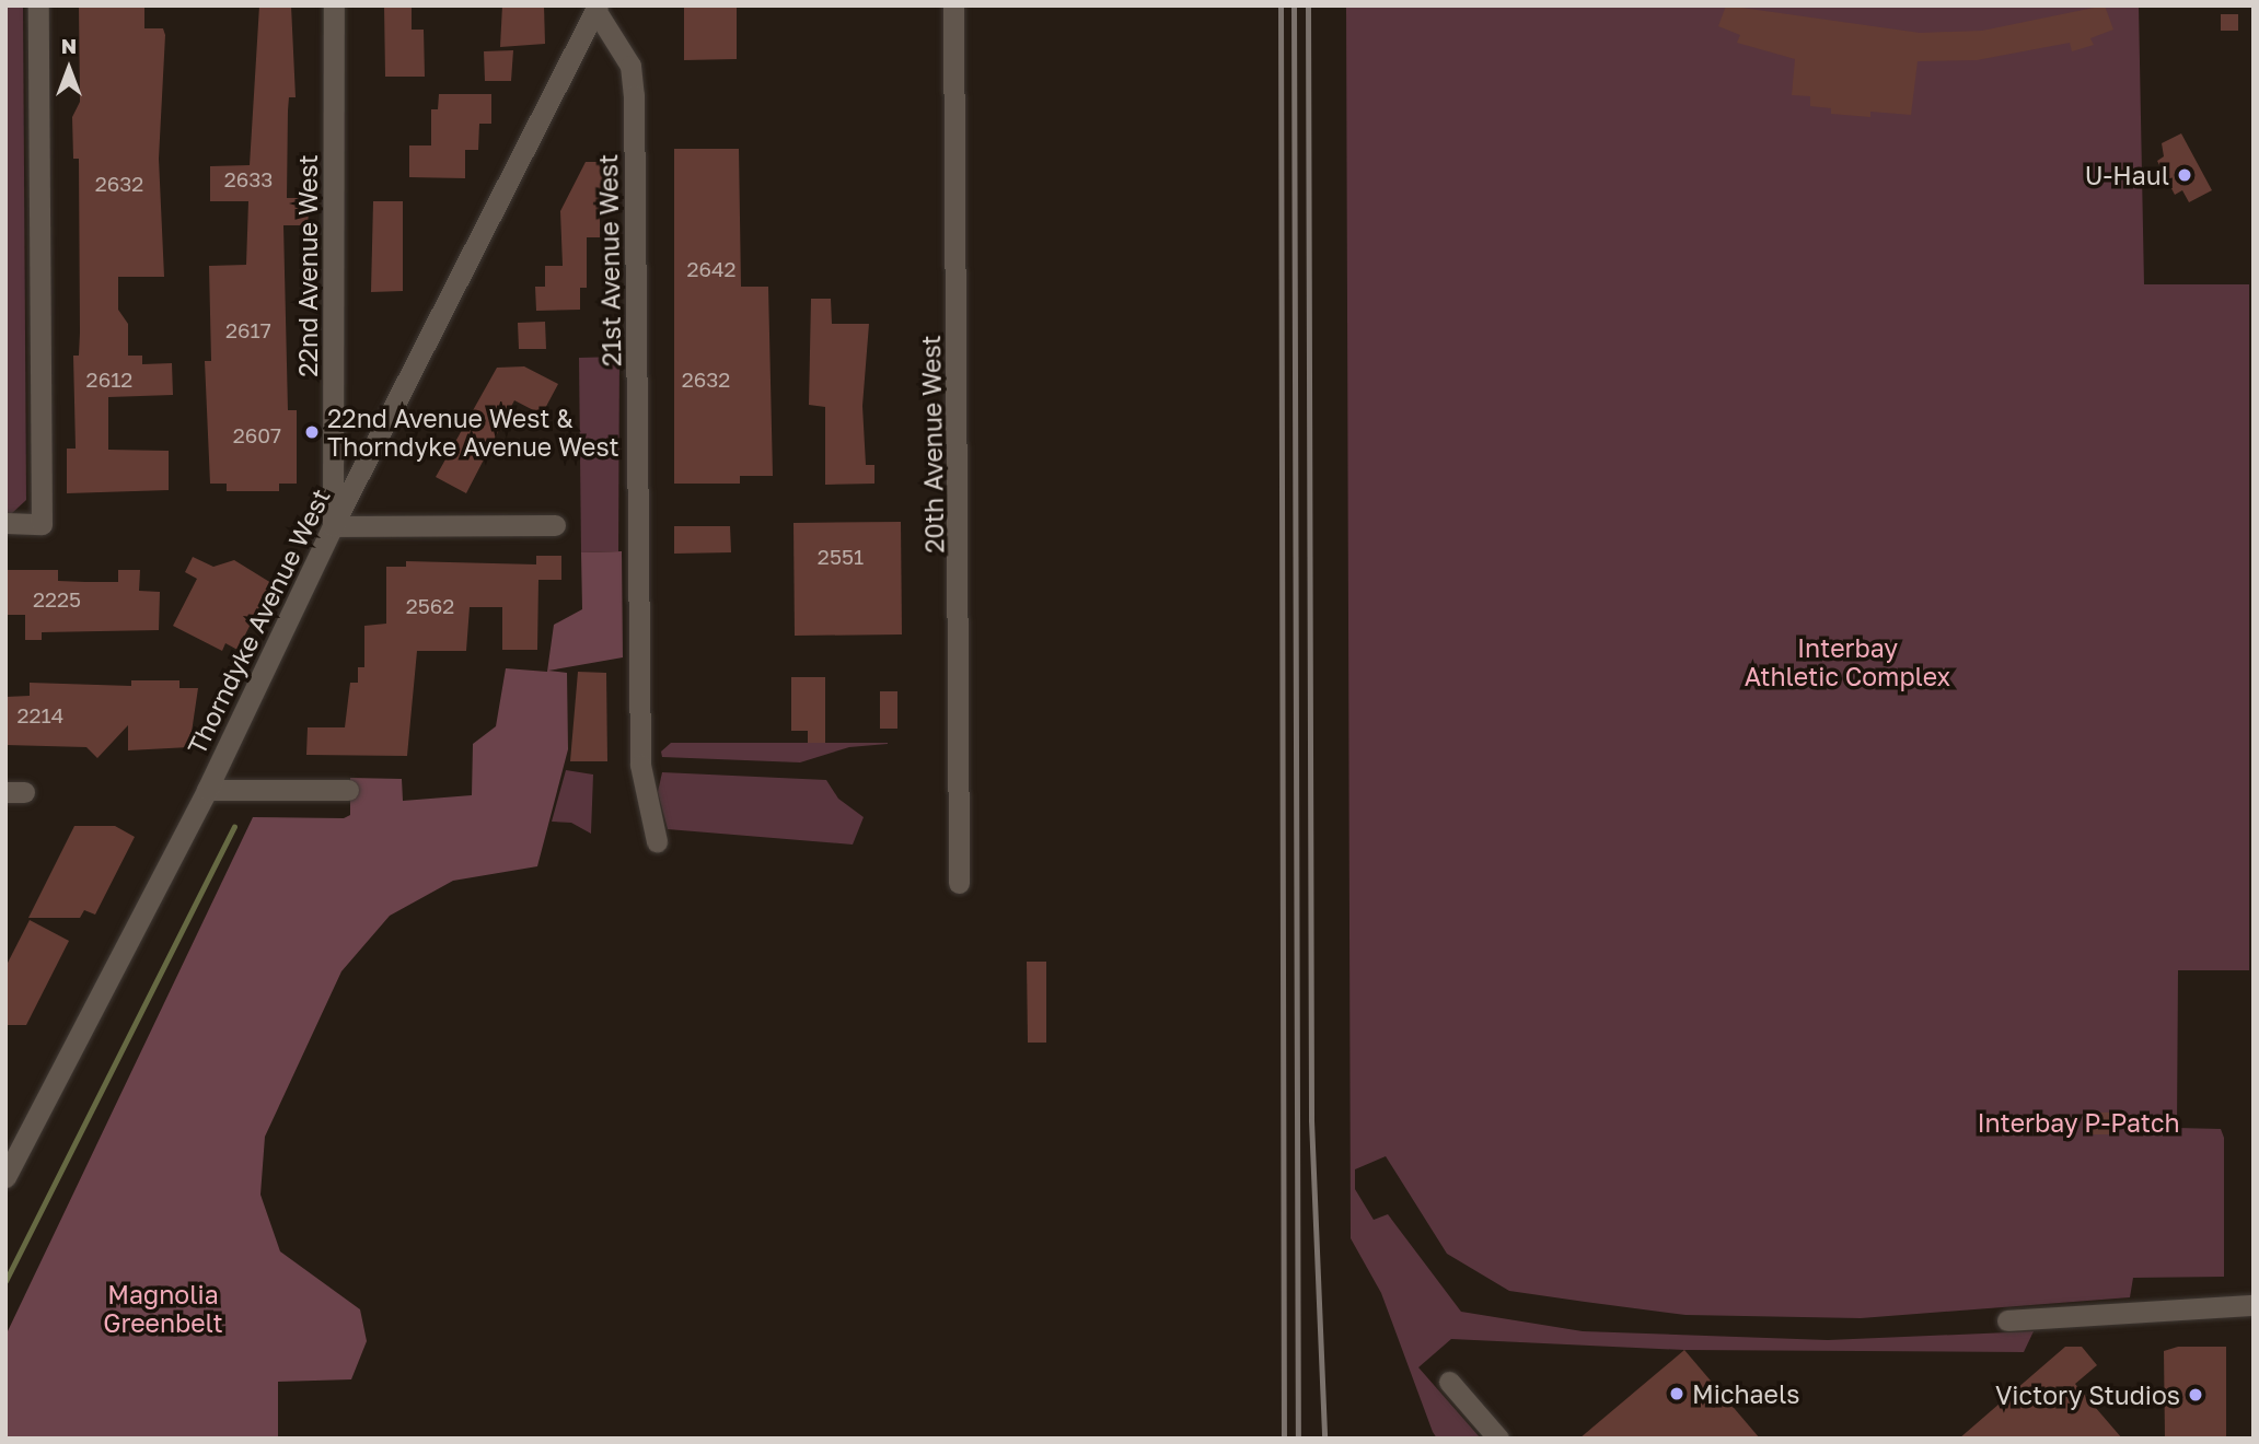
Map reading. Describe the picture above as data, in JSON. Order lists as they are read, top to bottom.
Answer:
{
  "streets": {
    "street": [
      "21st Avenue West",
      "22nd Avenue West",
      "20th Avenue West",
      "Thorndyke Avenue West"
    ]
  },
  "crossings": [
    ["21st Avenue West", "Thorndyke Avenue West"],
    ["22nd Avenue West", "Thorndyke Avenue West"]
  ],
  "parks": ["Interbay Athletic Complex", "Interbay P-Patch", "Magnolia Greenbelt"],
  "places": [
    "U-Haul",
    "22nd Avenue West & Thorndyke Avenue West",
    "Michaels",
    "Victory Studios"
  ],
  "house_numbers": [
    "2633",
    "2632",
    "2642",
    "2617",
    "2612",
    "2632",
    "2607",
    "2551",
    "2225",
    "2562",
    "2214"
  ],
  "north": "top"
}
